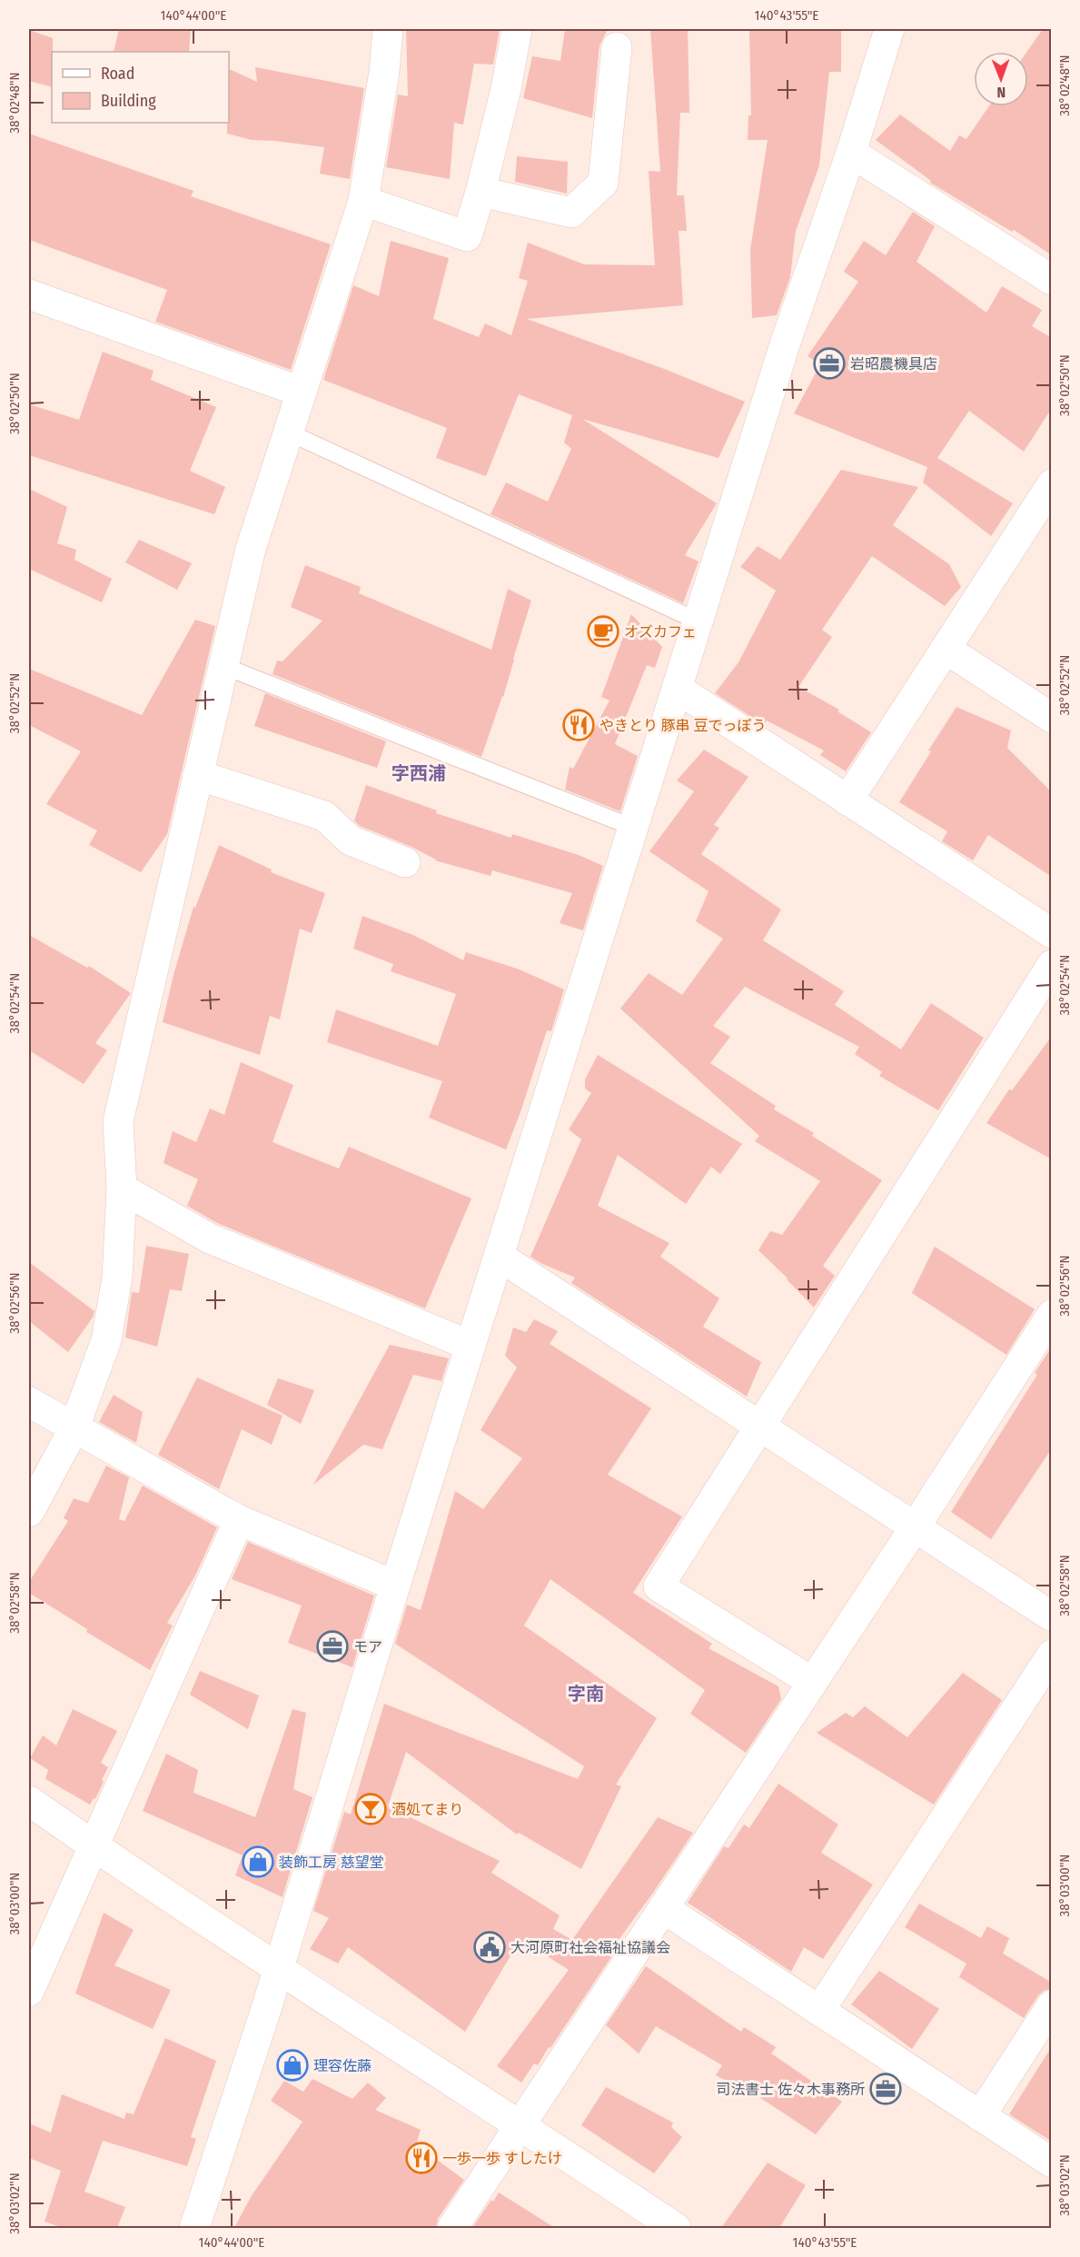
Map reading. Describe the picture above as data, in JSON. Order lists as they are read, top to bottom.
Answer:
{
  "districts": ["字西浦", "字南"],
  "places": {
    "office": ["岩昭農機具店", "モア", "司法書士 佐々木事務所"],
    "cafe": ["オズカフェ"],
    "restaurant": ["やきとり 豚串 豆でっぽう", "一歩一歩 すしたけ"],
    "bar": ["酒処てまり"],
    "shop": ["装飾工房 慈望堂", "理容佐藤"],
    "public building": ["大河原町社会福祉協議会"]
  },
  "legend": ["Road", "Building"],
  "north": "bottom",
  "coordinates": [
    "140°44'00\"E",
    "140°43'55\"E",
    "38°02'48\"N",
    "38°02'50\"N",
    "38°02'52\"N",
    "38°02'54\"N",
    "38°02'56\"N",
    "38°02'58\"N",
    "38°03'00\"N",
    "38°03'02\"N"
  ]
}
